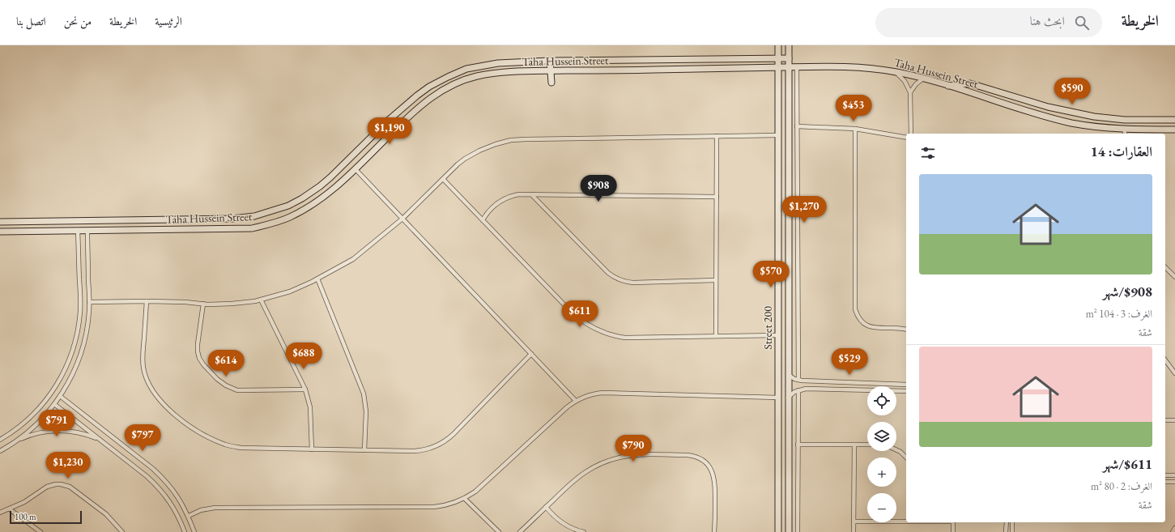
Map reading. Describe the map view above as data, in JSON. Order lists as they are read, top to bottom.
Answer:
{
  "streets": {
    "main road": ["Taha Hussein Street", "Street 200"]
  },
  "crossings": [
    ["Taha Hussein Street", "Street 200"]
  ],
  "scale_bar": "100 m",
  "page": {
    "header": "الخريطة",
    "search": "ابحث هنا",
    "nav": [
      "الرئيسية",
      "الخريطة",
      "من نحن",
      "اتصل بنا"
    ],
    "price": [
      "$590",
      "$453",
      "$1,190",
      "$908",
      "$1,270",
      "$570",
      "$611",
      "$688",
      "$529",
      "$614",
      "$791",
      "$797",
      "$790",
      "$1,230"
    ],
    "heading": "العقارات: 14",
    "list": [
      {
        "name": "$908/شهر",
        "note": "الغرف: 3 · 104 m² · شقة"
      },
      {
        "name": "$611/شهر",
        "note": "الغرف: 2 · 80 m² · شقة"
      }
    ],
    "map_buttons": ["+", "−"],
    "scale": "100 m"
  }
}
